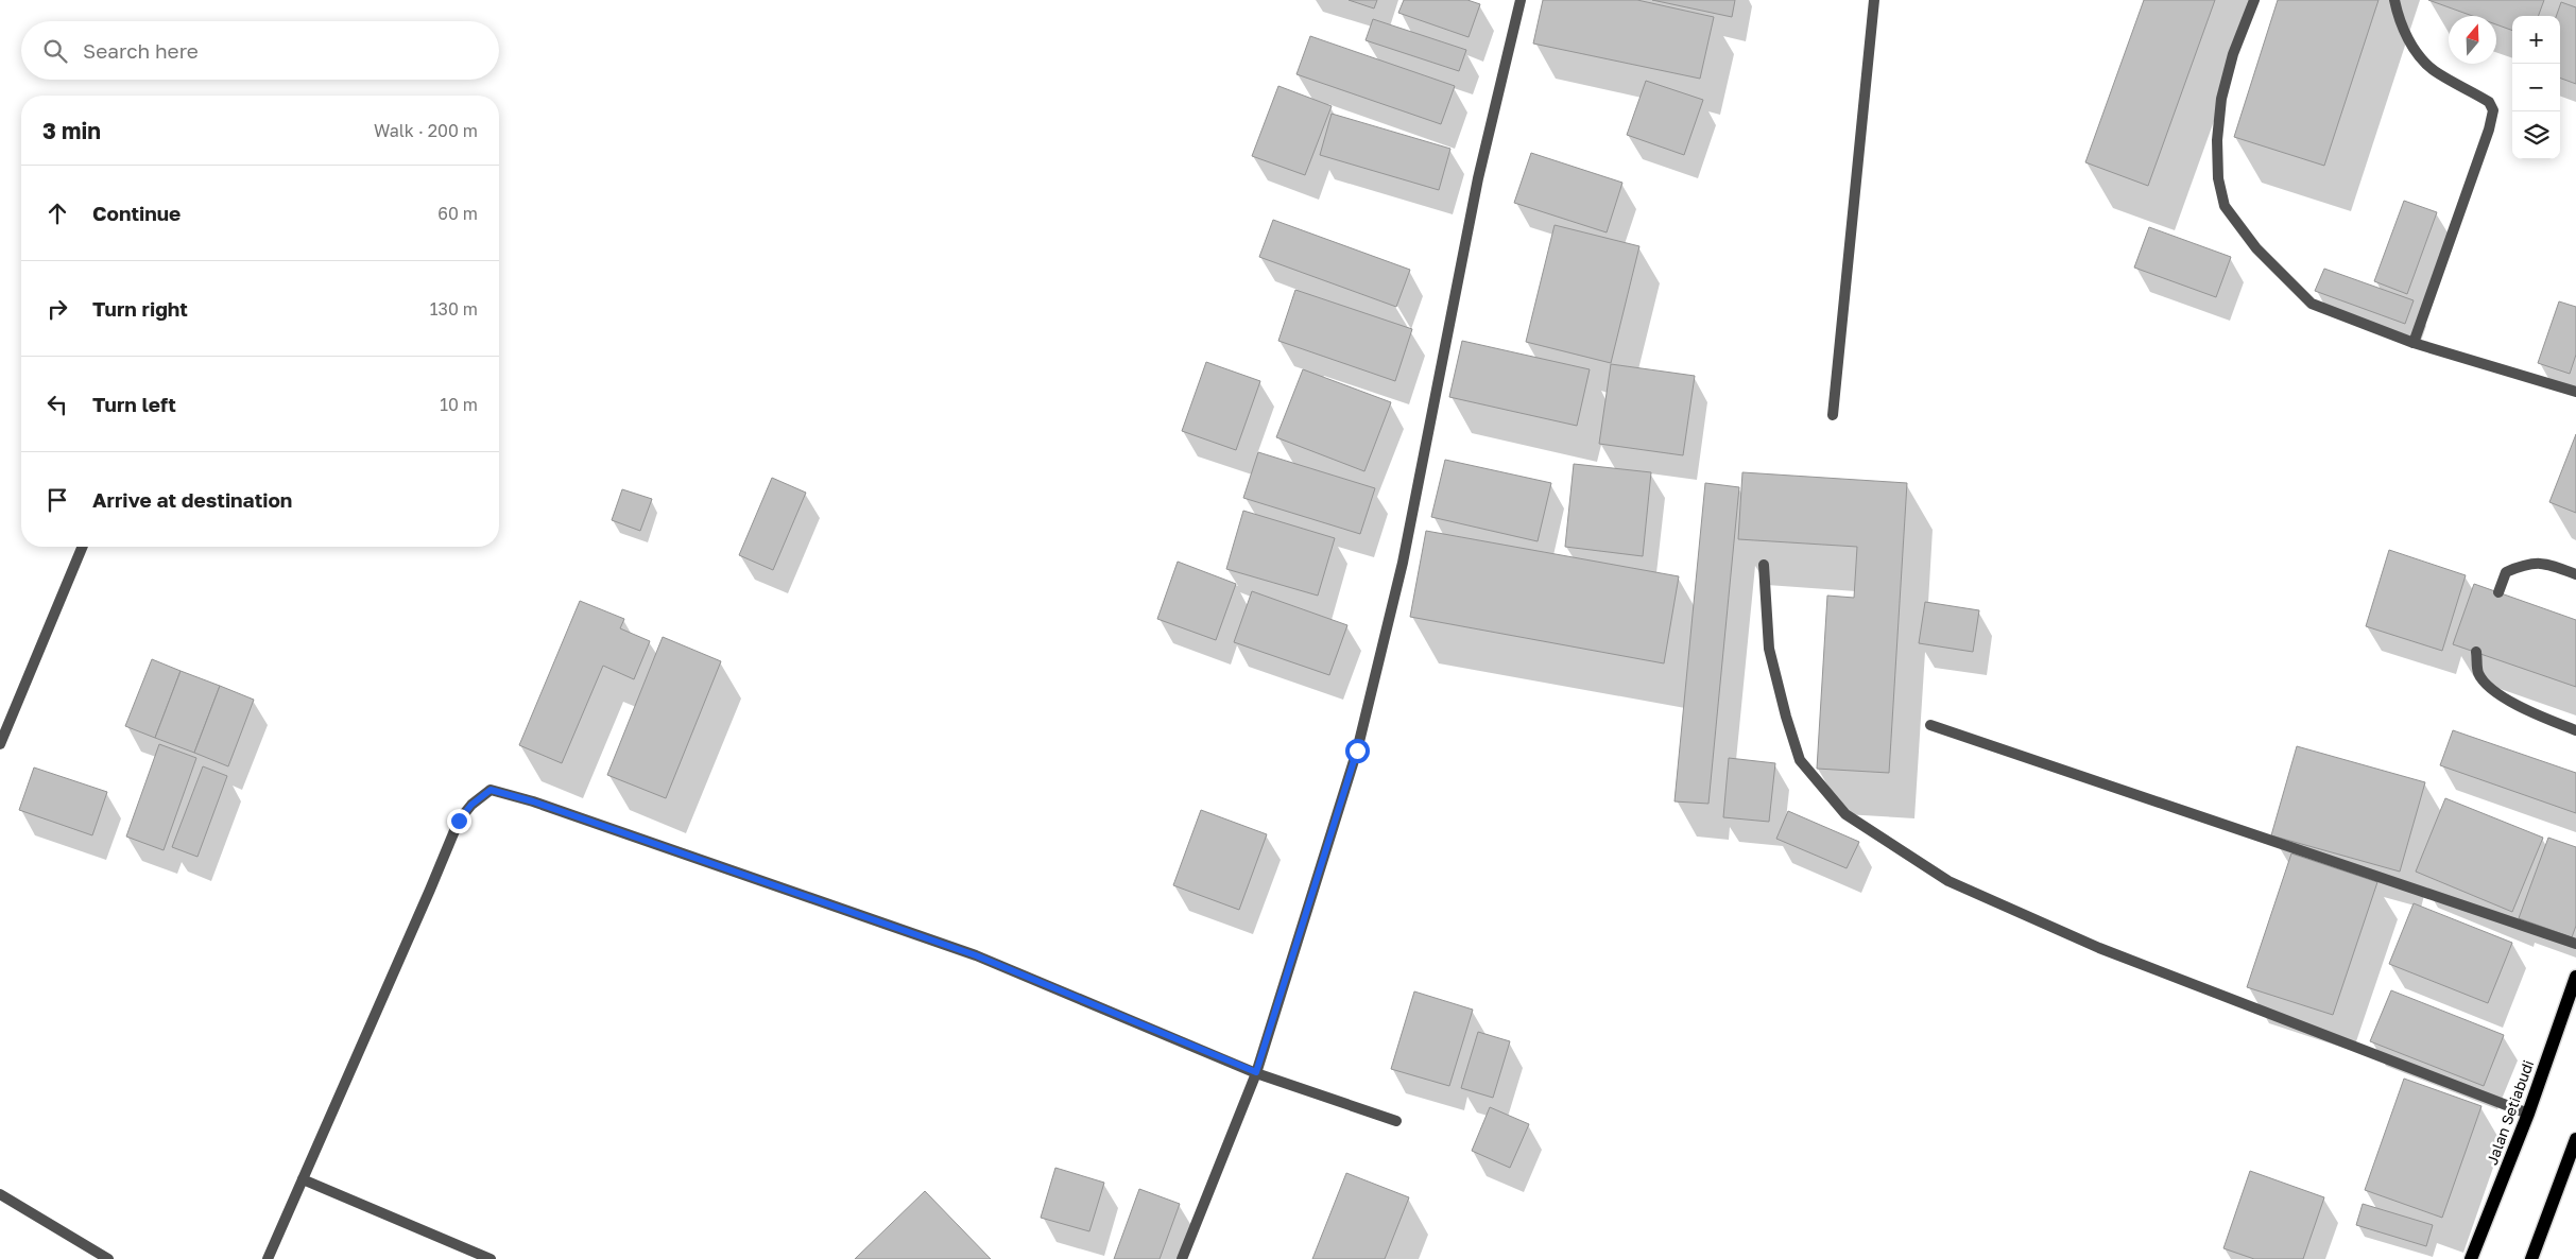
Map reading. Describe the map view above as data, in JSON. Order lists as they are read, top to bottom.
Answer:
{
  "streets": {
    "main road": ["Jalan Setiabudi"]
  },
  "north": "top",
  "page": {
    "map_buttons": ["+", "−"],
    "search": "Search here",
    "heading": ["3 min", "Walk · 200 m"],
    "list": [
      ["Continue", "60 m"],
      ["Turn right", "130 m"],
      ["Turn left", "10 m"],
      "Arrive at destination"
    ]
  }
}
